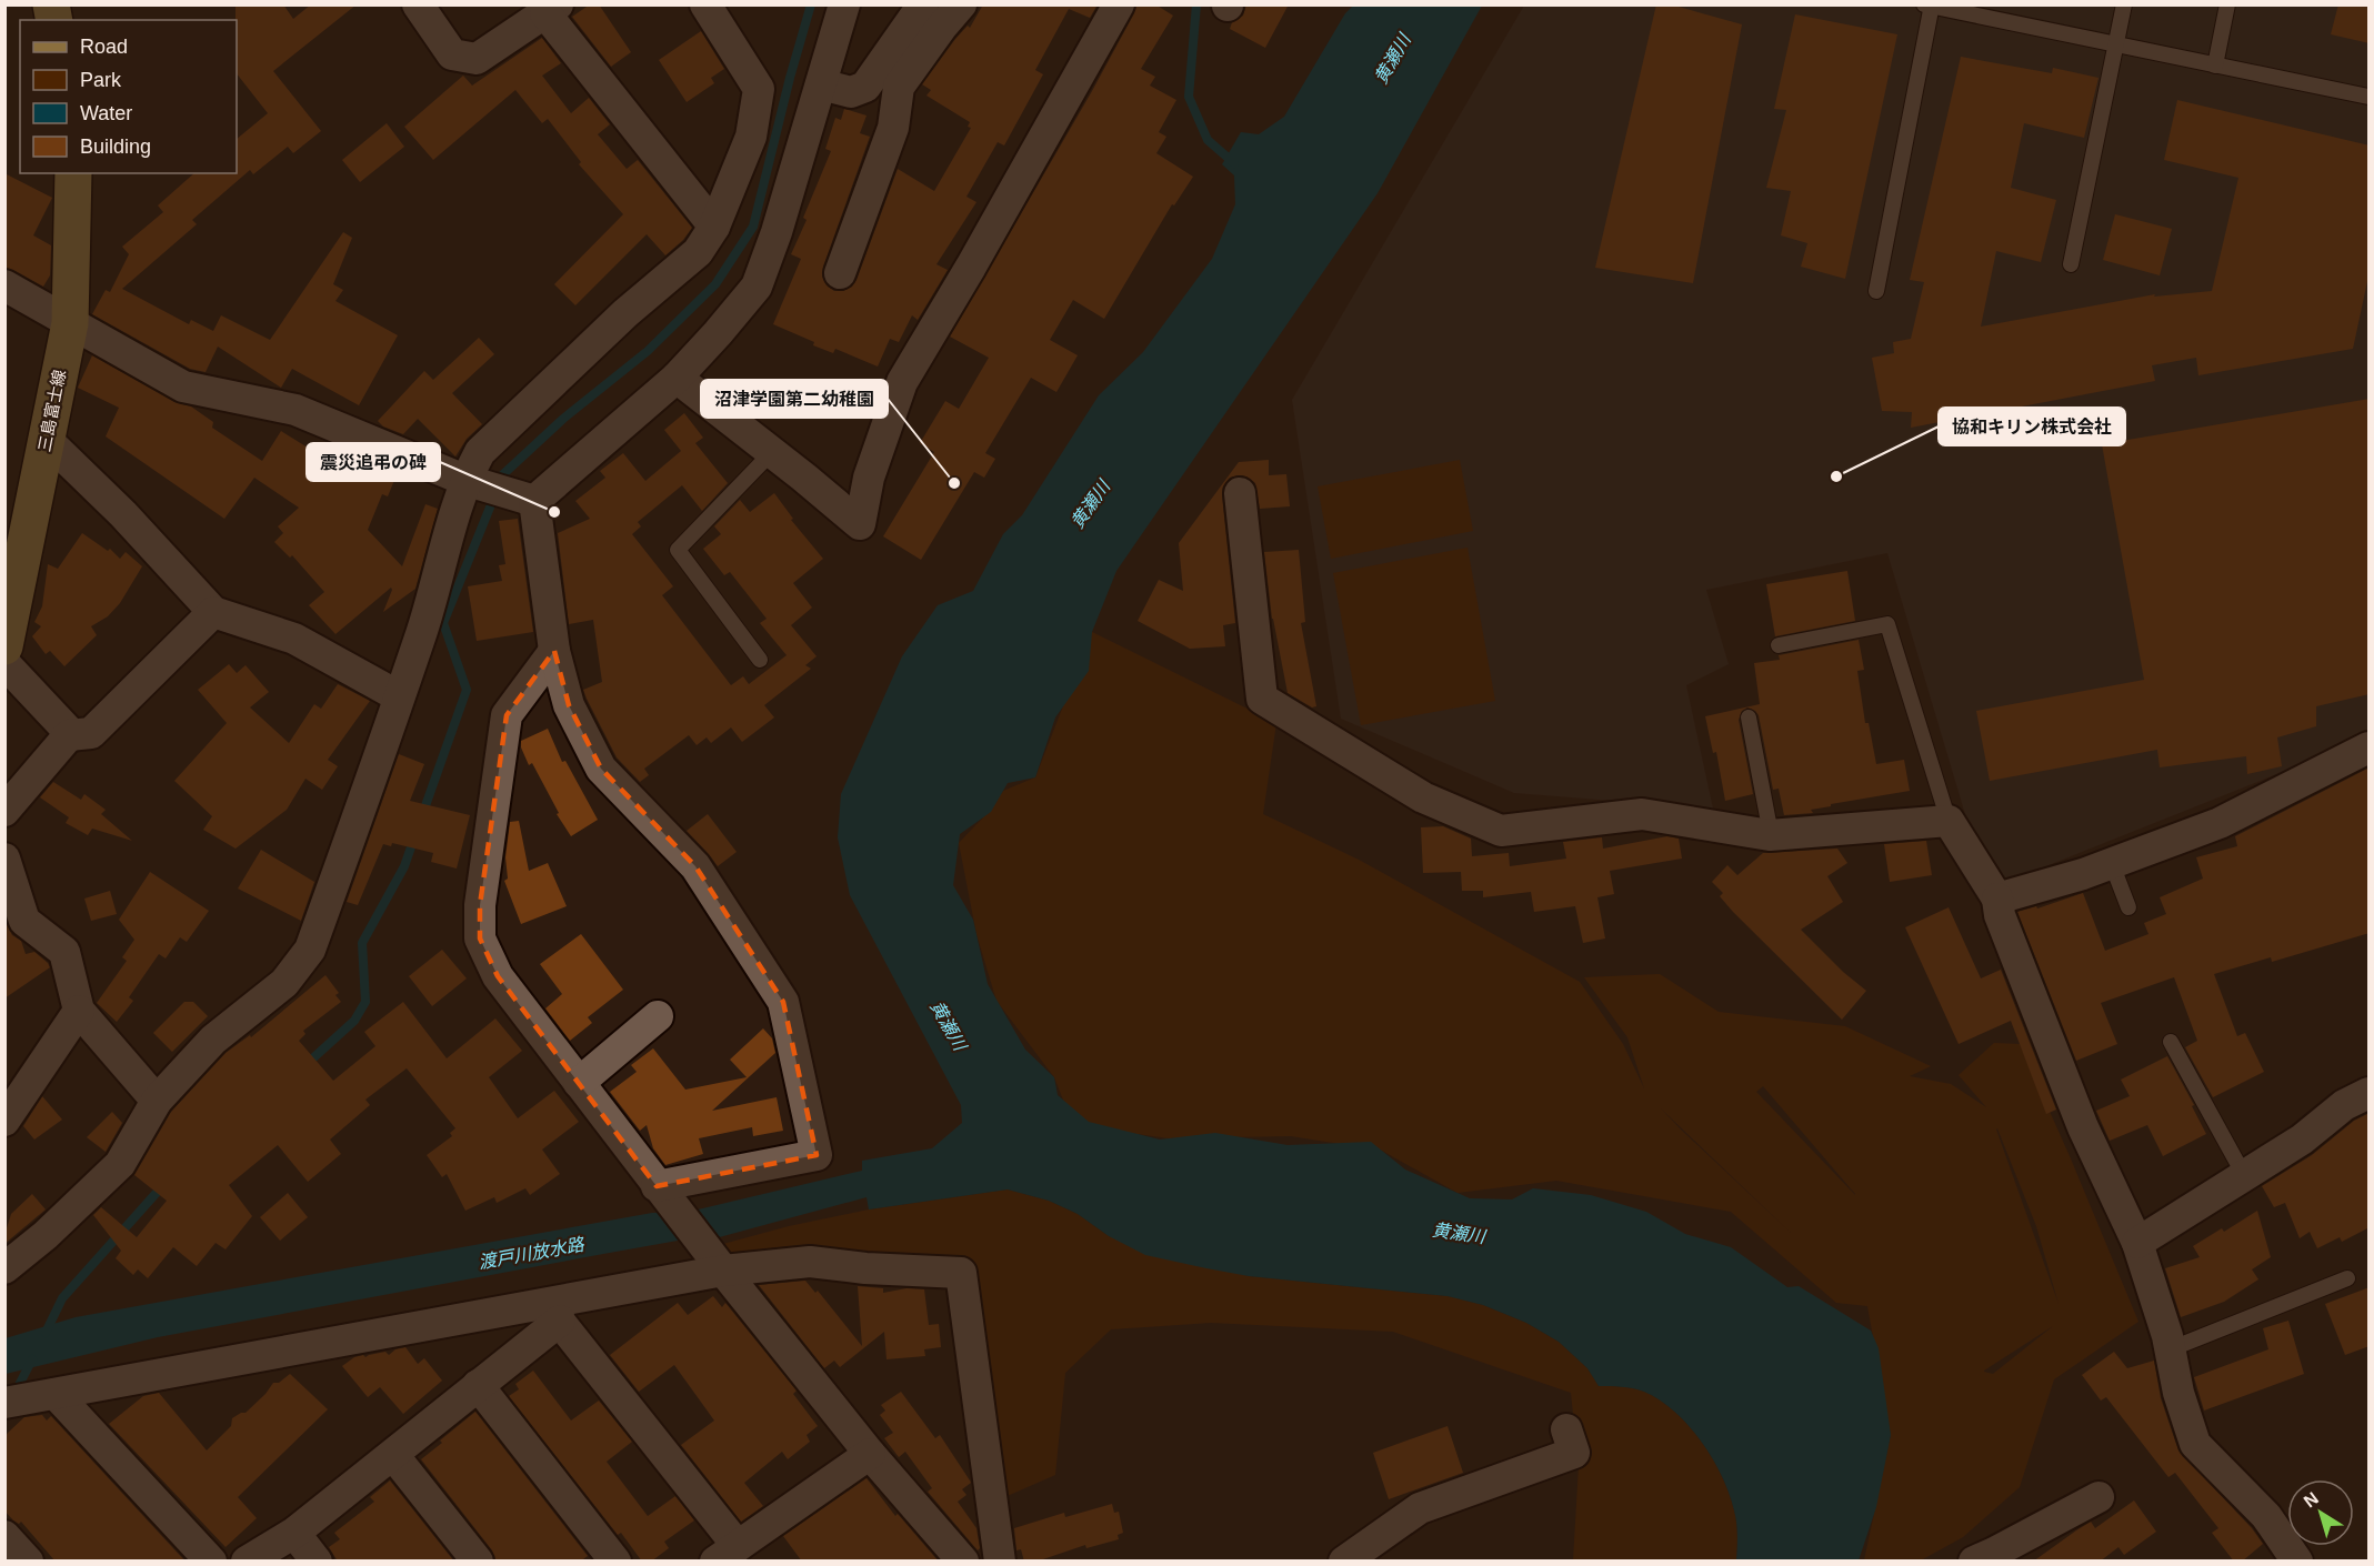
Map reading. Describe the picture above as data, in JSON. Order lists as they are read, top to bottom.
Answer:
{
  "streets": {
    "main road": ["三島富士線"]
  },
  "water": ["黄瀬川", "渡戸川放水路"],
  "places": ["協和キリン株式会社", "沼津学園第二幼稚園", "震災追弔の碑"],
  "legend": [
    "Road",
    "Park",
    "Water",
    "Building"
  ],
  "north": "top left"
}
